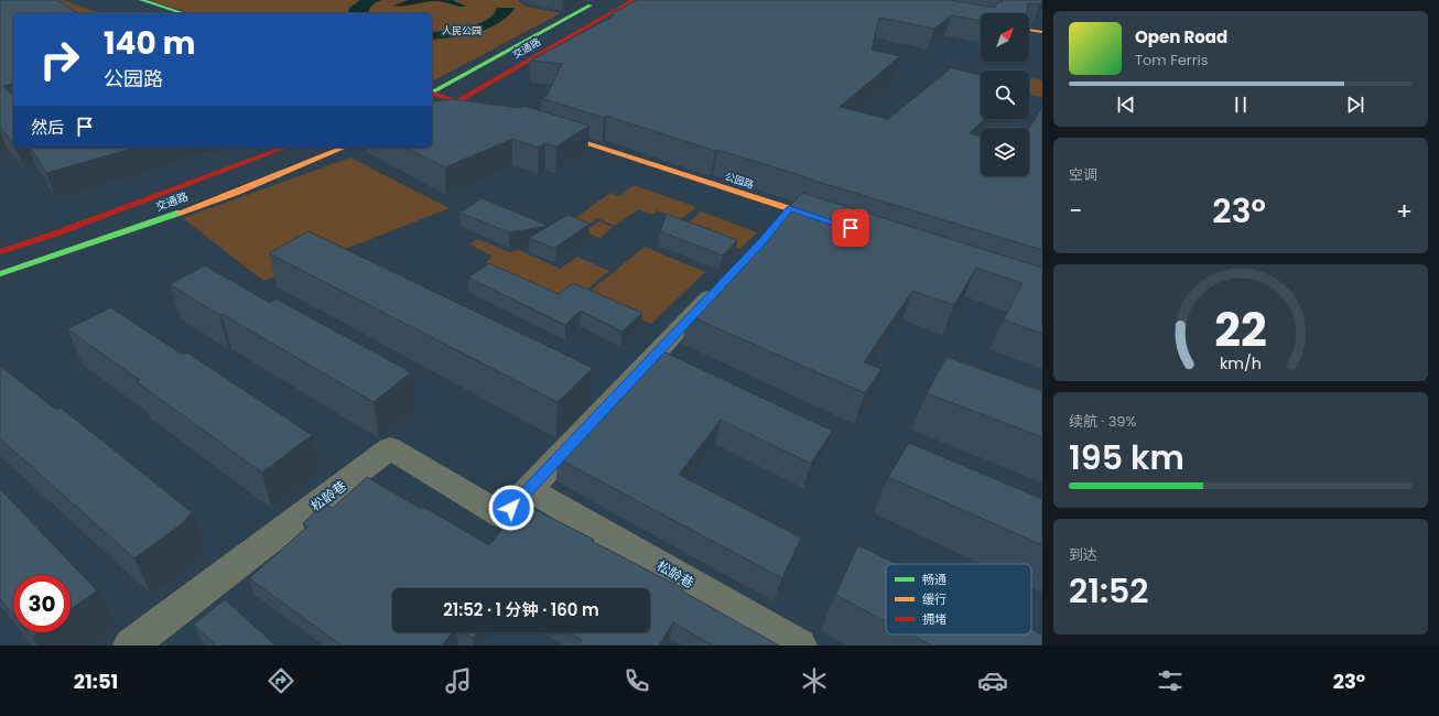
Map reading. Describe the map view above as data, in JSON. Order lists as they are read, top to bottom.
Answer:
{
  "streets": {
    "main road": ["交通路", "公园路"],
    "street": ["松龄巷"]
  },
  "parks": ["人民公园"],
  "legend": ["畅通", "缓行", "拥堵"],
  "north": "top right",
  "page": {
    "turn": ["140 m", "公园路"],
    "song": ["Open Road", "Tom Ferris"],
    "then": "然后",
    "tile": [
      "空调",
      ["续航 · 39%", "195 km"],
      ["到达", "21:52"]
    ],
    "heat": ["−", "23°", "+"],
    "limit": "30",
    "trip": "21:52 · 1 分钟 · 160 m",
    "tabs": ["21:51", "23°"],
    "gauge": ["22", "km/h"]
  }
}
